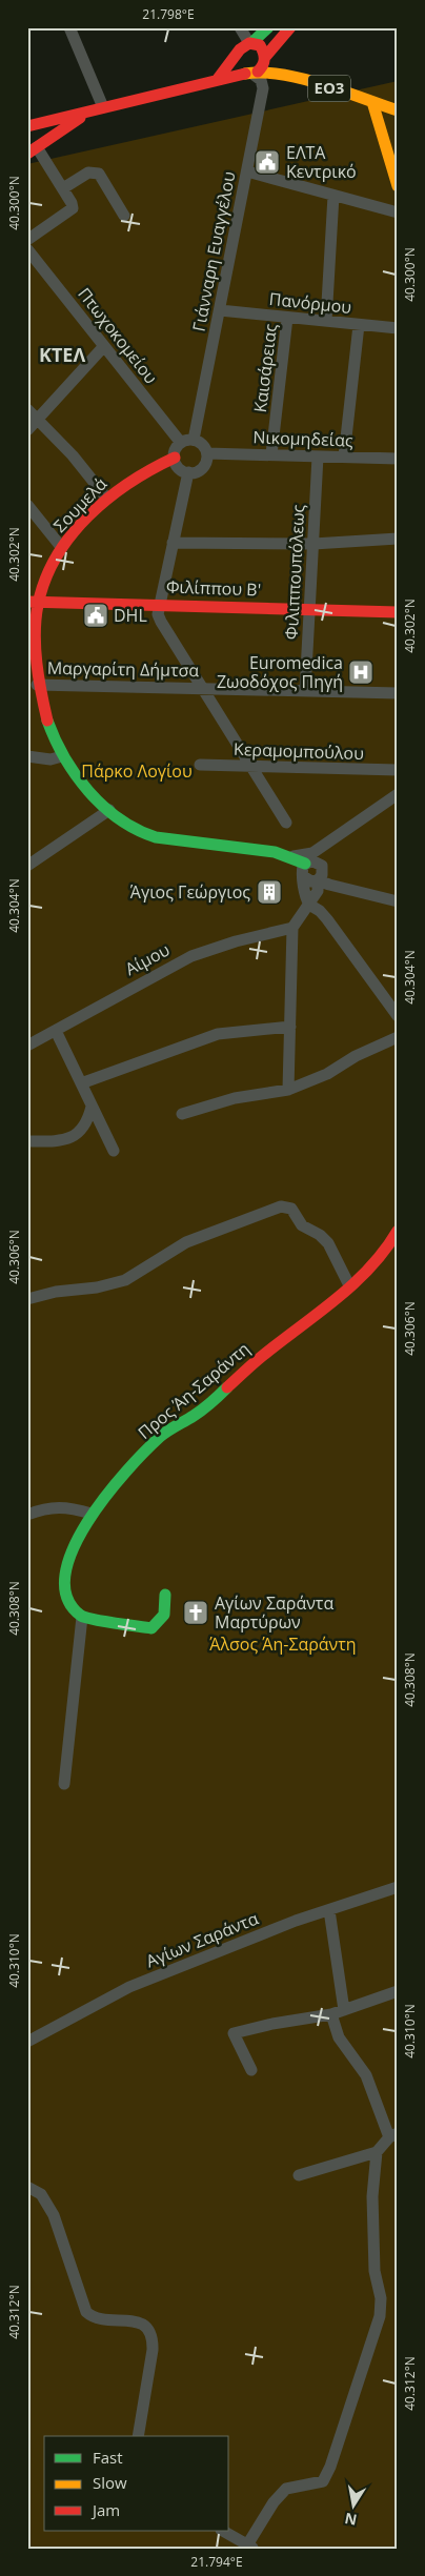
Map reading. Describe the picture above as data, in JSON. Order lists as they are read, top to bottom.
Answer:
{
  "streets": {
    "street": [
      "ΕΟ3",
      "Γιάνναρη Ευαγγέλου",
      "Πανόρμου",
      "Πτωχοκομείου",
      "Καισάρειας",
      "Νικομηδείας",
      "Σουμελά",
      "Φιλιππουπόλεως",
      "Φιλίππου Β'",
      "Μαργαρίτη Δήμτσα",
      "Κεραμομπούλου",
      "Αίμου",
      "Προς Άη-Σαράντη",
      "Αγίων Σαράντα"
    ]
  },
  "crossings": [
    ["ΕΟ3", "Γιάνναρη Ευαγγέλου"],
    ["Γιάνναρη Ευαγγέλου", "Πανόρμου"],
    ["Γιάνναρη Ευαγγέλου", "Πτωχοκομείου"],
    ["Γιάνναρη Ευαγγέλου", "Νικομηδείας"],
    ["Γιάνναρη Ευαγγέλου", "Σουμελά"],
    ["Πανόρμου", "Καισάρειας"],
    ["Πτωχοκομείου", "Νικομηδείας"],
    ["Πτωχοκομείου", "Σουμελά"],
    ["Καισάρειας", "Νικομηδείας"],
    ["Νικομηδείας", "Σουμελά"],
    ["Νικομηδείας", "Φιλιππουπόλεως"],
    ["Σουμελά", "Φιλίππου Β'"],
    ["Φιλιππουπόλεως", "Φιλίππου Β'"],
    ["Φιλιππουπόλεως", "Μαργαρίτη Δήμτσα"]
  ],
  "districts": ["ΚΤΕΛ"],
  "parks": ["Πάρκο Λογίου", "Άλσος Άη-Σαράντη"],
  "places": {
    "public building": ["ΕΛΤΑ Κεντρικό", "DHL"],
    "hospital": ["Euromedica Ζωοδόχος Πηγή"],
    "building": ["Άγιος Γεώργιος"],
    "church": ["Αγίων Σαράντα Μαρτύρων"]
  },
  "legend": ["Fast", "Slow", "Jam"],
  "north": "bottom",
  "coordinates": [
    "21.798°E",
    "40.300°N",
    "40.302°N",
    "40.304°N",
    "40.306°N",
    "40.308°N",
    "40.310°N",
    "40.312°N",
    "21.794°E"
  ]
}
